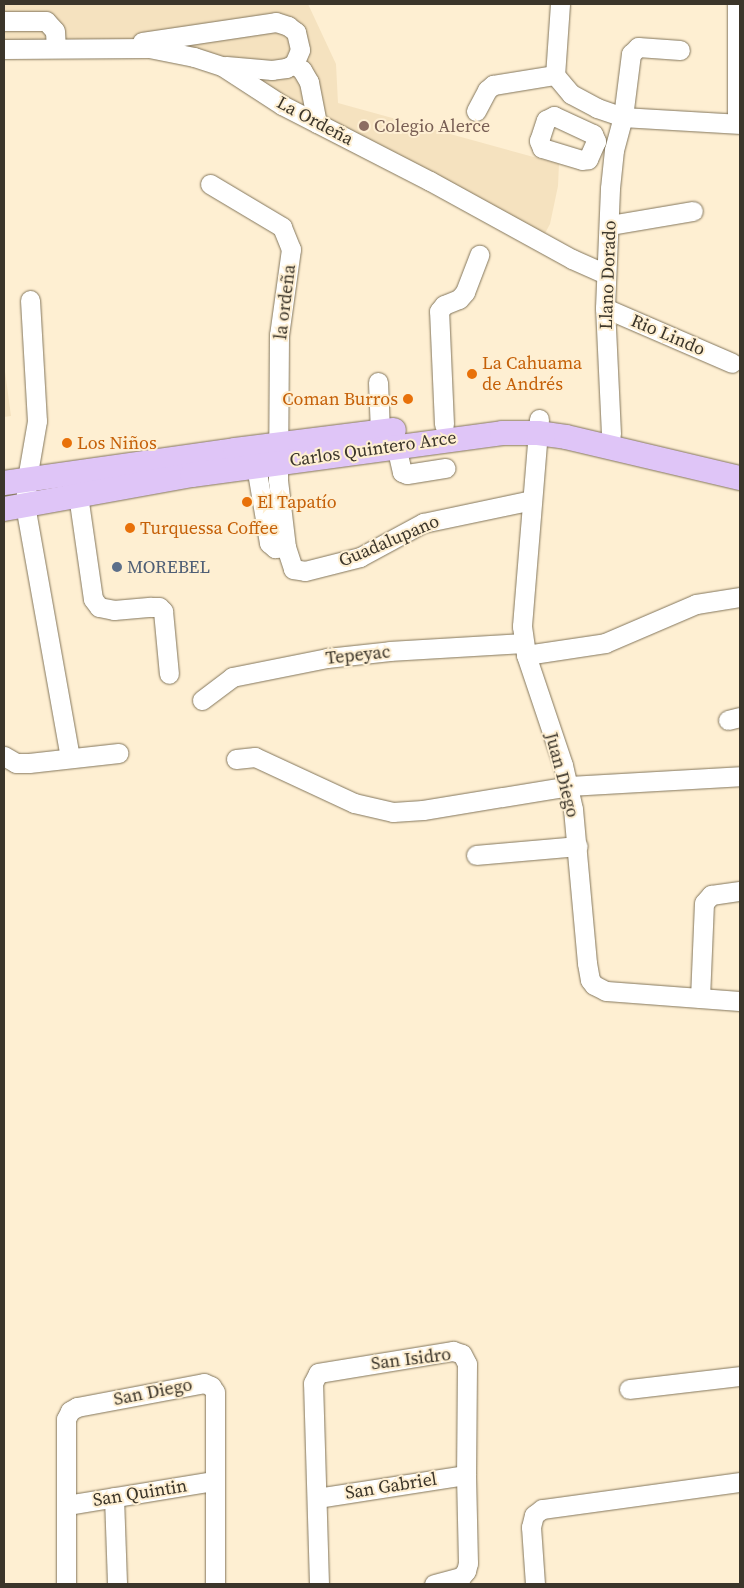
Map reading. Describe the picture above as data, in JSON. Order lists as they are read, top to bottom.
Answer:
{
  "streets": {
    "main road": ["Carlos Quintero Arce"],
    "street": [
      "La Ordeña",
      "Llano Dorado",
      "la ordeña",
      "Rio Lindo",
      "Guadalupano",
      "Tepeyac",
      "Juan Diego",
      "San Isidro",
      "San Diego",
      "San Gabriel",
      "San Quintin"
    ]
  },
  "crossings": [
    ["La Ordeña", "Llano Dorado"],
    ["Llano Dorado", "Rio Lindo"],
    ["Llano Dorado", "Carlos Quintero Arce"],
    ["la ordeña", "Carlos Quintero Arce"],
    ["la ordeña", "Guadalupano"],
    ["Carlos Quintero Arce", "Juan Diego"],
    ["Guadalupano", "Juan Diego"],
    ["Tepeyac", "Juan Diego"],
    ["San Isidro", "San Gabriel"],
    ["San Diego", "San Quintin"]
  ],
  "places": [
    "Colegio Alerce",
    "La Cahuama de Andrés",
    "Coman Burros",
    "Los Niños",
    "El Tapatío",
    "Turquessa Coffee",
    "MOREBEL"
  ]
}
